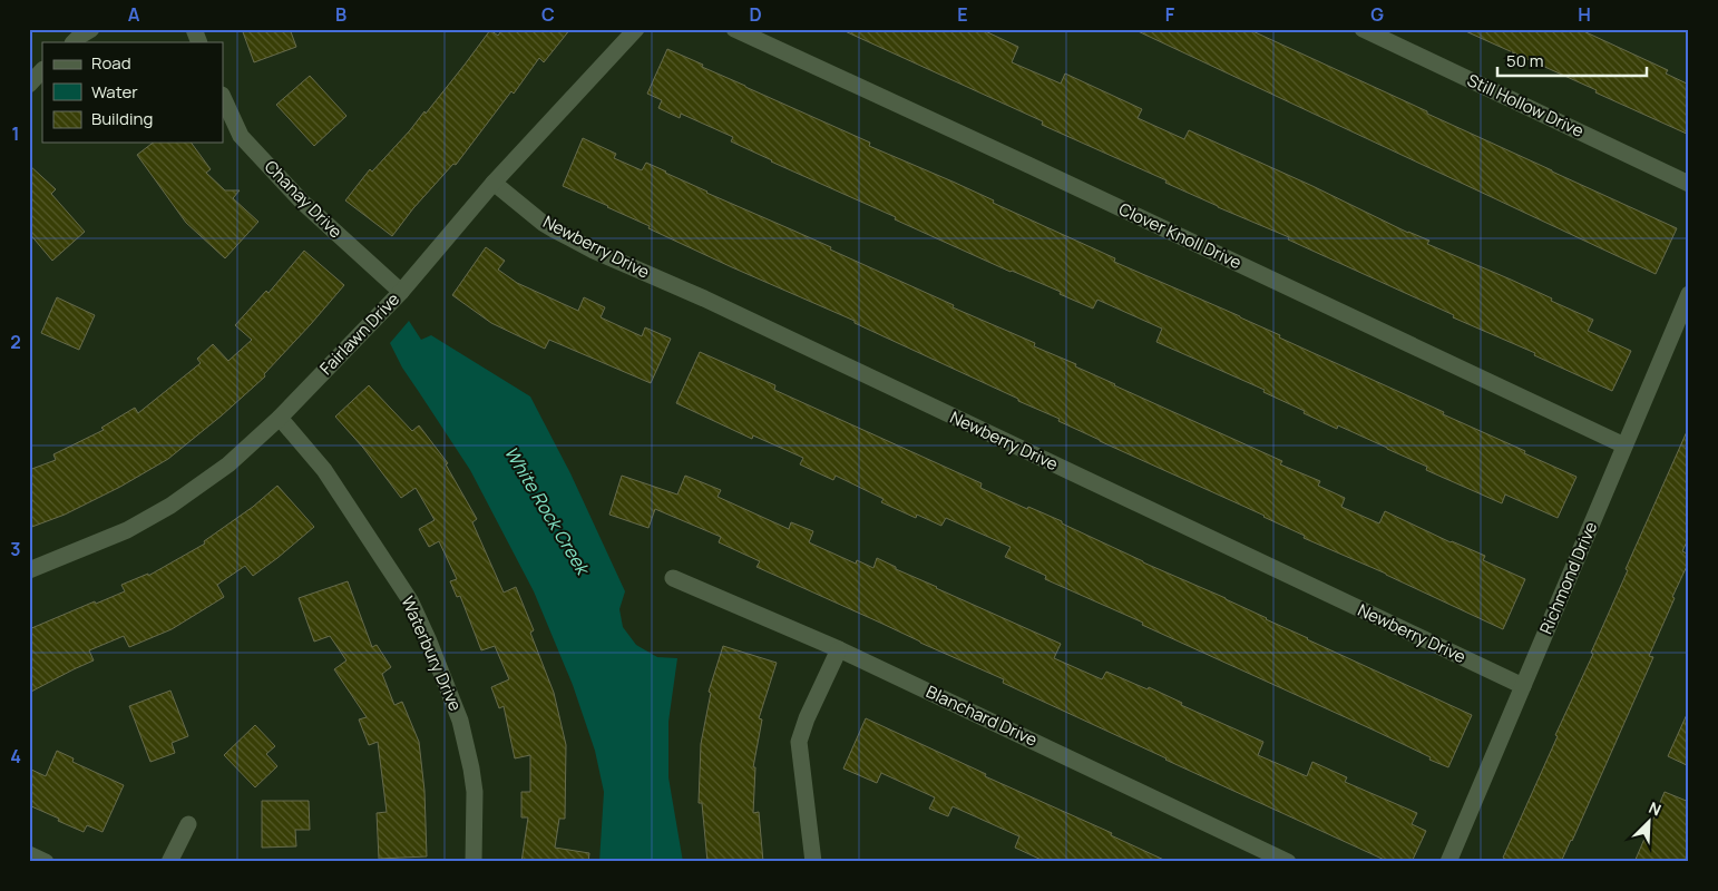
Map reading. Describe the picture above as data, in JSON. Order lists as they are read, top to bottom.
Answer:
{
  "streets": {
    "street": [
      "Still Hollow Drive",
      "Chanay Drive",
      "Clover Knoll Drive",
      "Newberry Drive",
      "Fairlawn Drive",
      "Richmond Drive",
      "Waterbury Drive",
      "Blanchard Drive"
    ]
  },
  "crossings": [
    ["Chanay Drive", "Fairlawn Drive"],
    ["Clover Knoll Drive", "Richmond Drive"],
    ["Newberry Drive", "Fairlawn Drive"],
    ["Newberry Drive", "Richmond Drive"],
    ["Fairlawn Drive", "Waterbury Drive"]
  ],
  "water": ["White Rock Creek"],
  "legend": ["Road", "Water", "Building"],
  "scale_bar": "50 m",
  "north": "top right",
  "grid": {
    "columns": [
      "A",
      "B",
      "C",
      "D",
      "E",
      "F",
      "G",
      "H"
    ],
    "rows": [
      "1",
      "2",
      "3",
      "4"
    ]
  }
}
